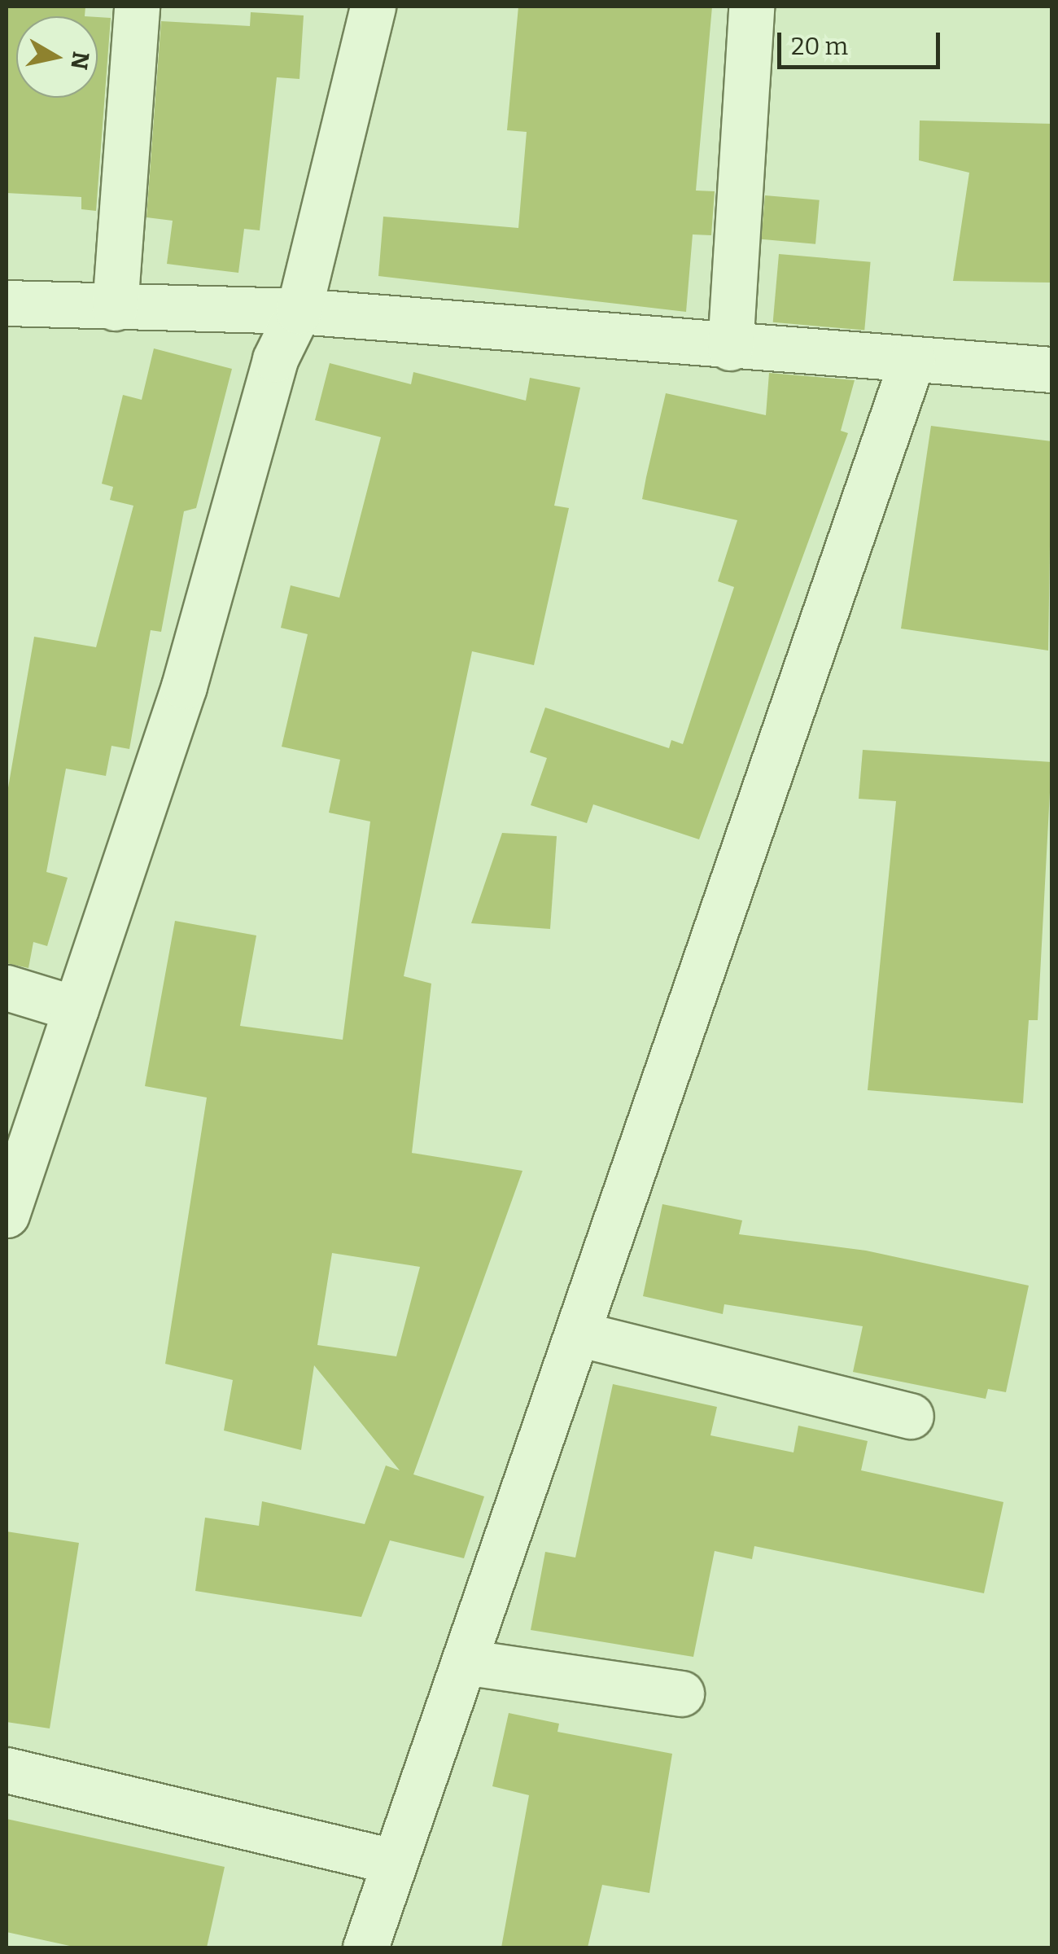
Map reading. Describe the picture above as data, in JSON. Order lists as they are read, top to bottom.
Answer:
{
  "scale_bar": "20 m",
  "north": "right"
}
